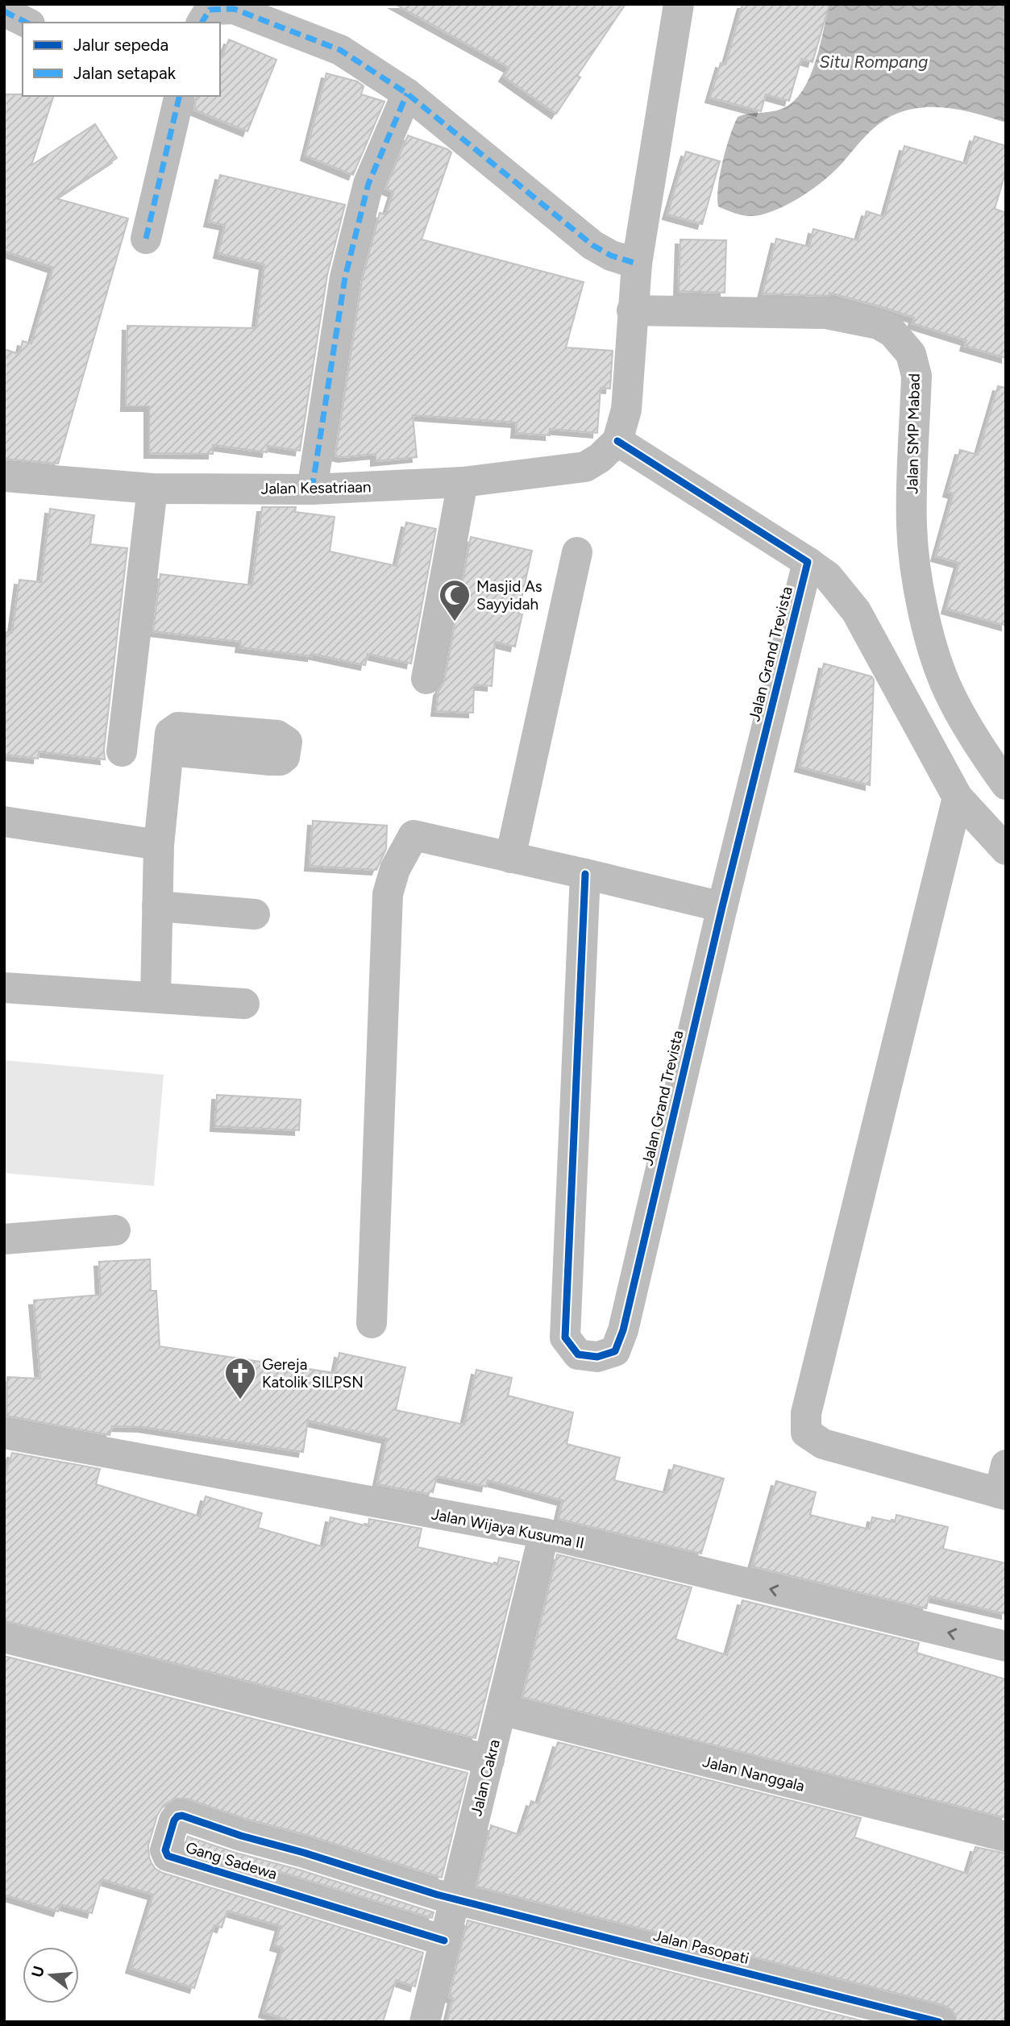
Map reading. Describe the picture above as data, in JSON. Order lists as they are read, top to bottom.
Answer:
{
  "streets": {
    "street": [
      "Jalan SMP Mabad",
      "Jalan Kesatriaan",
      "Jalan Grand Trevista",
      "Jalan Wijaya Kusuma II",
      "Jalan Nanggala",
      "Jalan Cakra",
      "Gang Sadewa",
      "Jalan Pasopati"
    ]
  },
  "crossings": [
    ["Jalan Wijaya Kusuma II", "Jalan Cakra"],
    ["Jalan Nanggala", "Jalan Cakra"],
    ["Jalan Cakra", "Gang Sadewa"],
    ["Jalan Cakra", "Jalan Pasopati"],
    ["Gang Sadewa", "Jalan Pasopati"]
  ],
  "one_way": ["Jalan Wijaya Kusuma II"],
  "water": ["Situ Rompang"],
  "places": {
    "mosque": ["Masjid As Sayyidah"],
    "church": ["Gereja Katolik SILPSN"]
  },
  "legend": ["Jalur sepeda", "Jalan setapak"],
  "north": "left"
}
